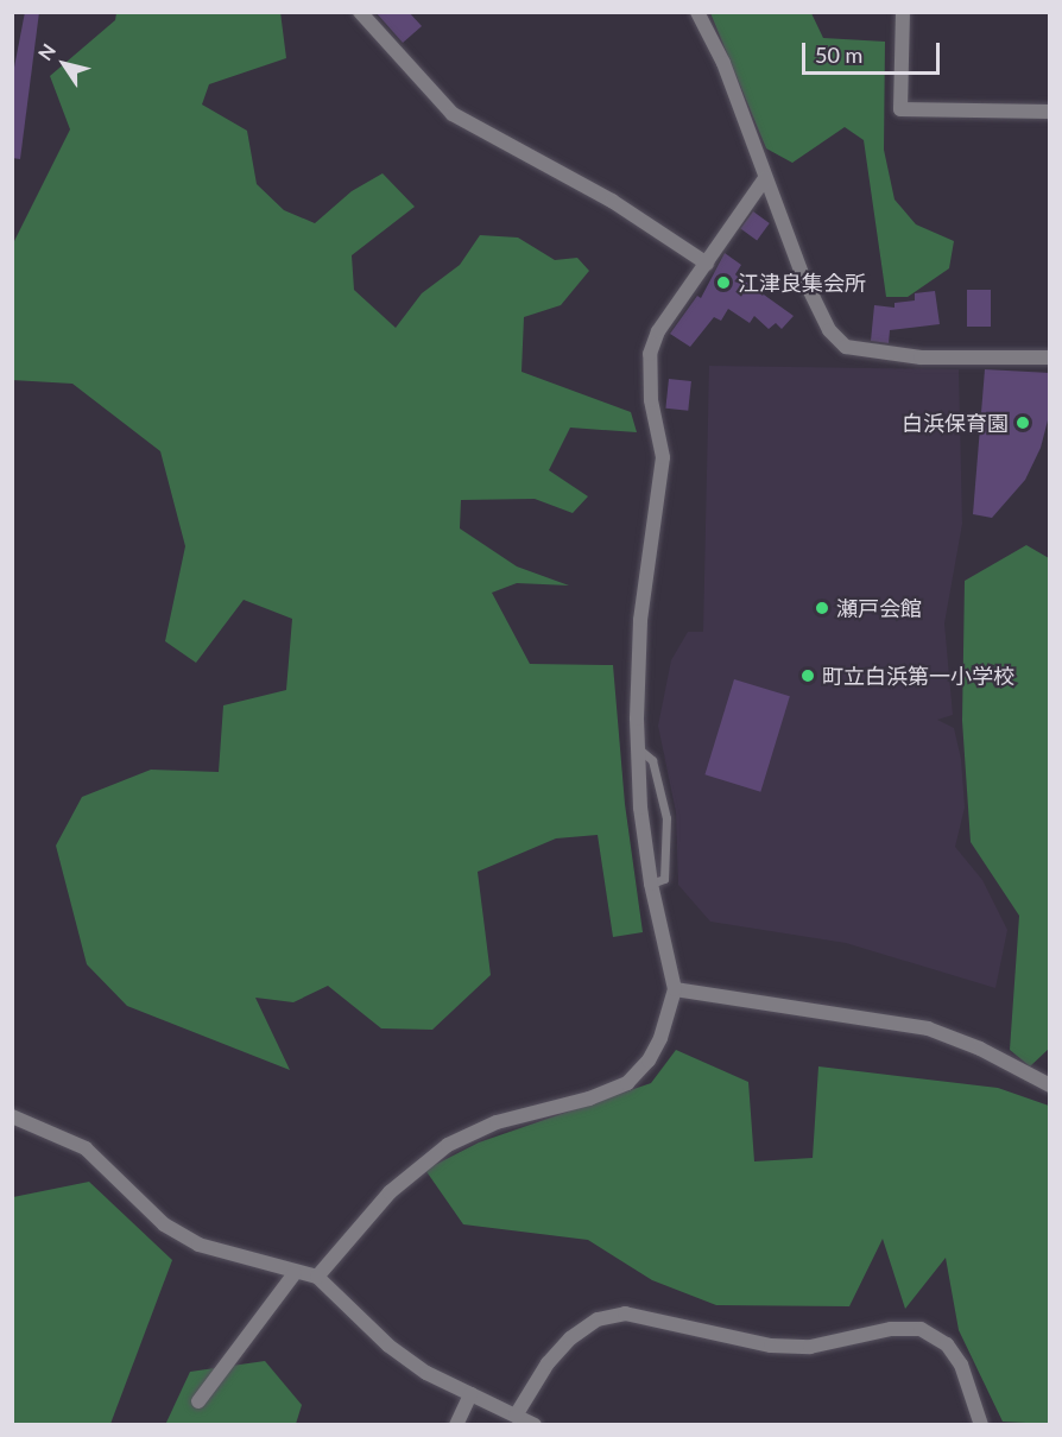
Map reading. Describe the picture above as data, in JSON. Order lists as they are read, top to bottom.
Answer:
{
  "places": [
    "江津良集会所",
    "白浜保育園",
    "瀬戸会館",
    "町立白浜第一小学校"
  ],
  "scale_bar": "50 m",
  "north": "top left"
}
